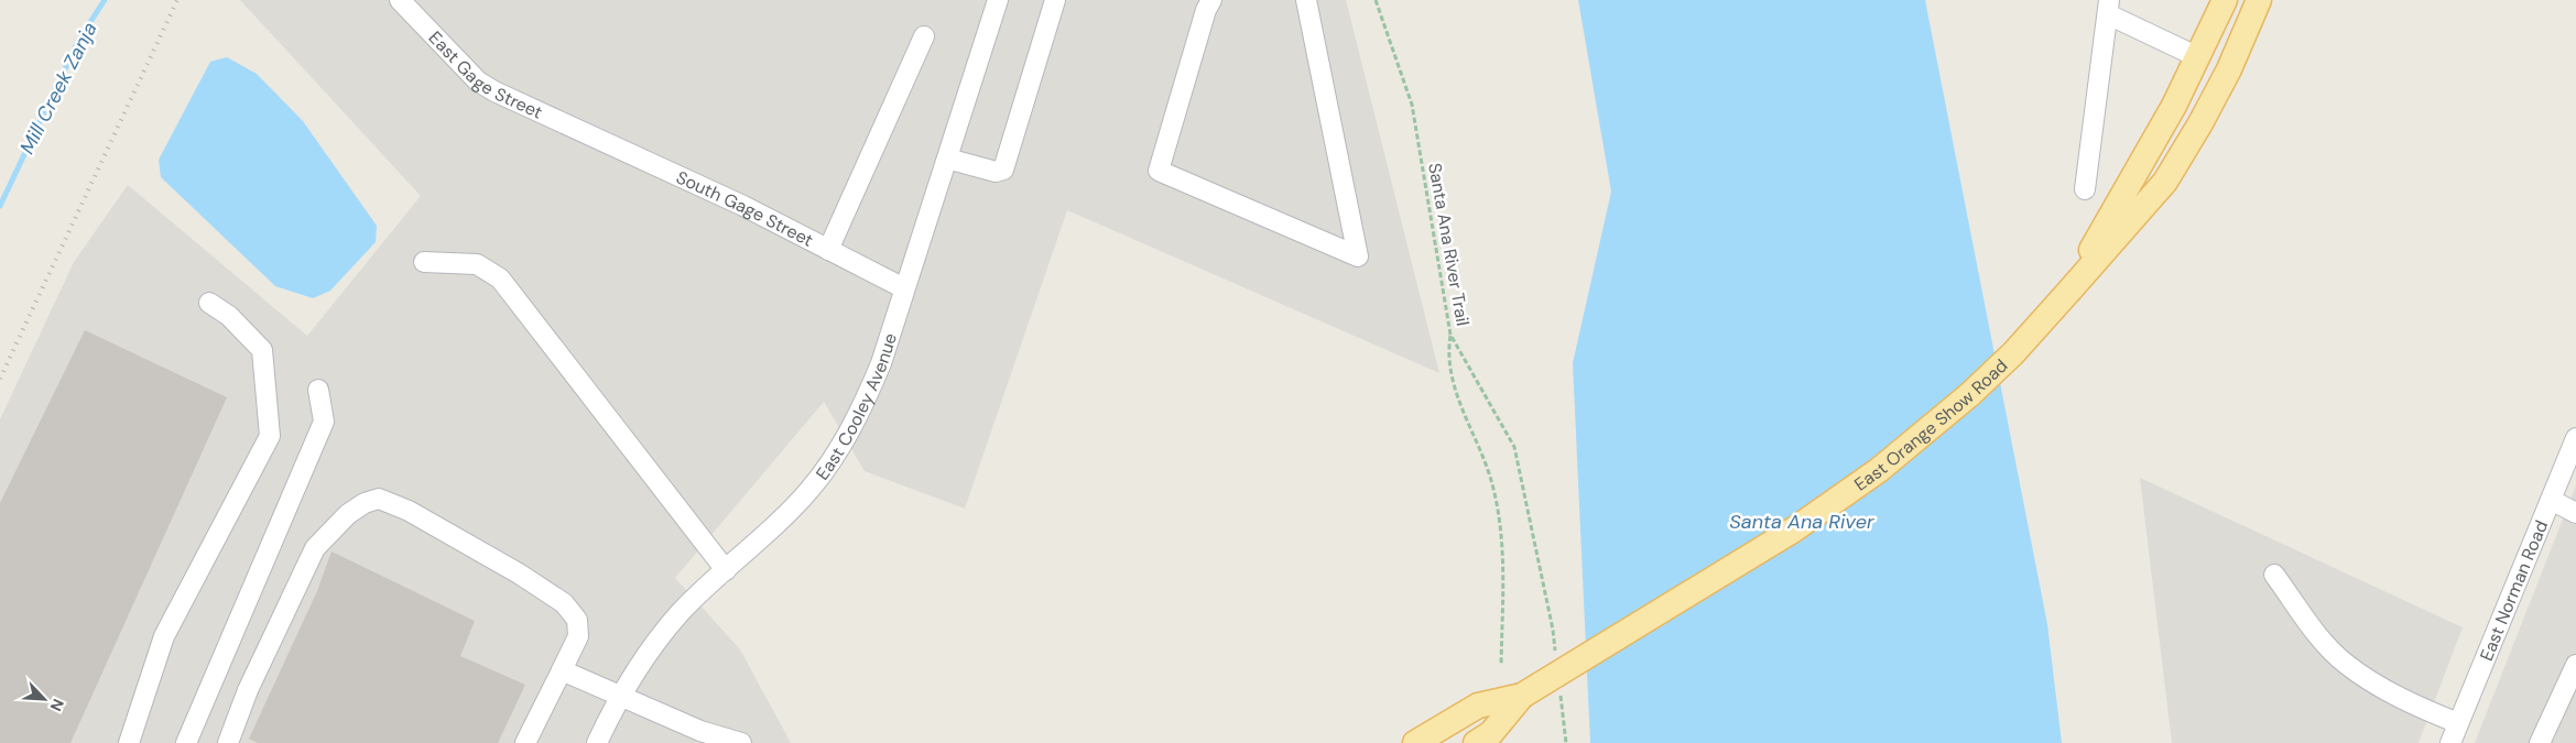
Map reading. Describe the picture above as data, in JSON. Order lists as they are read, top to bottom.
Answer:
{
  "streets": {
    "main road": ["East Orange Show Road"],
    "street": [
      "East Gage Street",
      "South Gage Street",
      "East Cooley Avenue",
      "East Norman Road"
    ],
    "path": ["Santa Ana River Trail"]
  },
  "crossings": [
    ["East Gage Street", "South Gage Street"],
    ["South Gage Street", "East Cooley Avenue"]
  ],
  "water": ["Mill Creek Zanja", "Santa Ana River"],
  "north": "bottom right"
}
